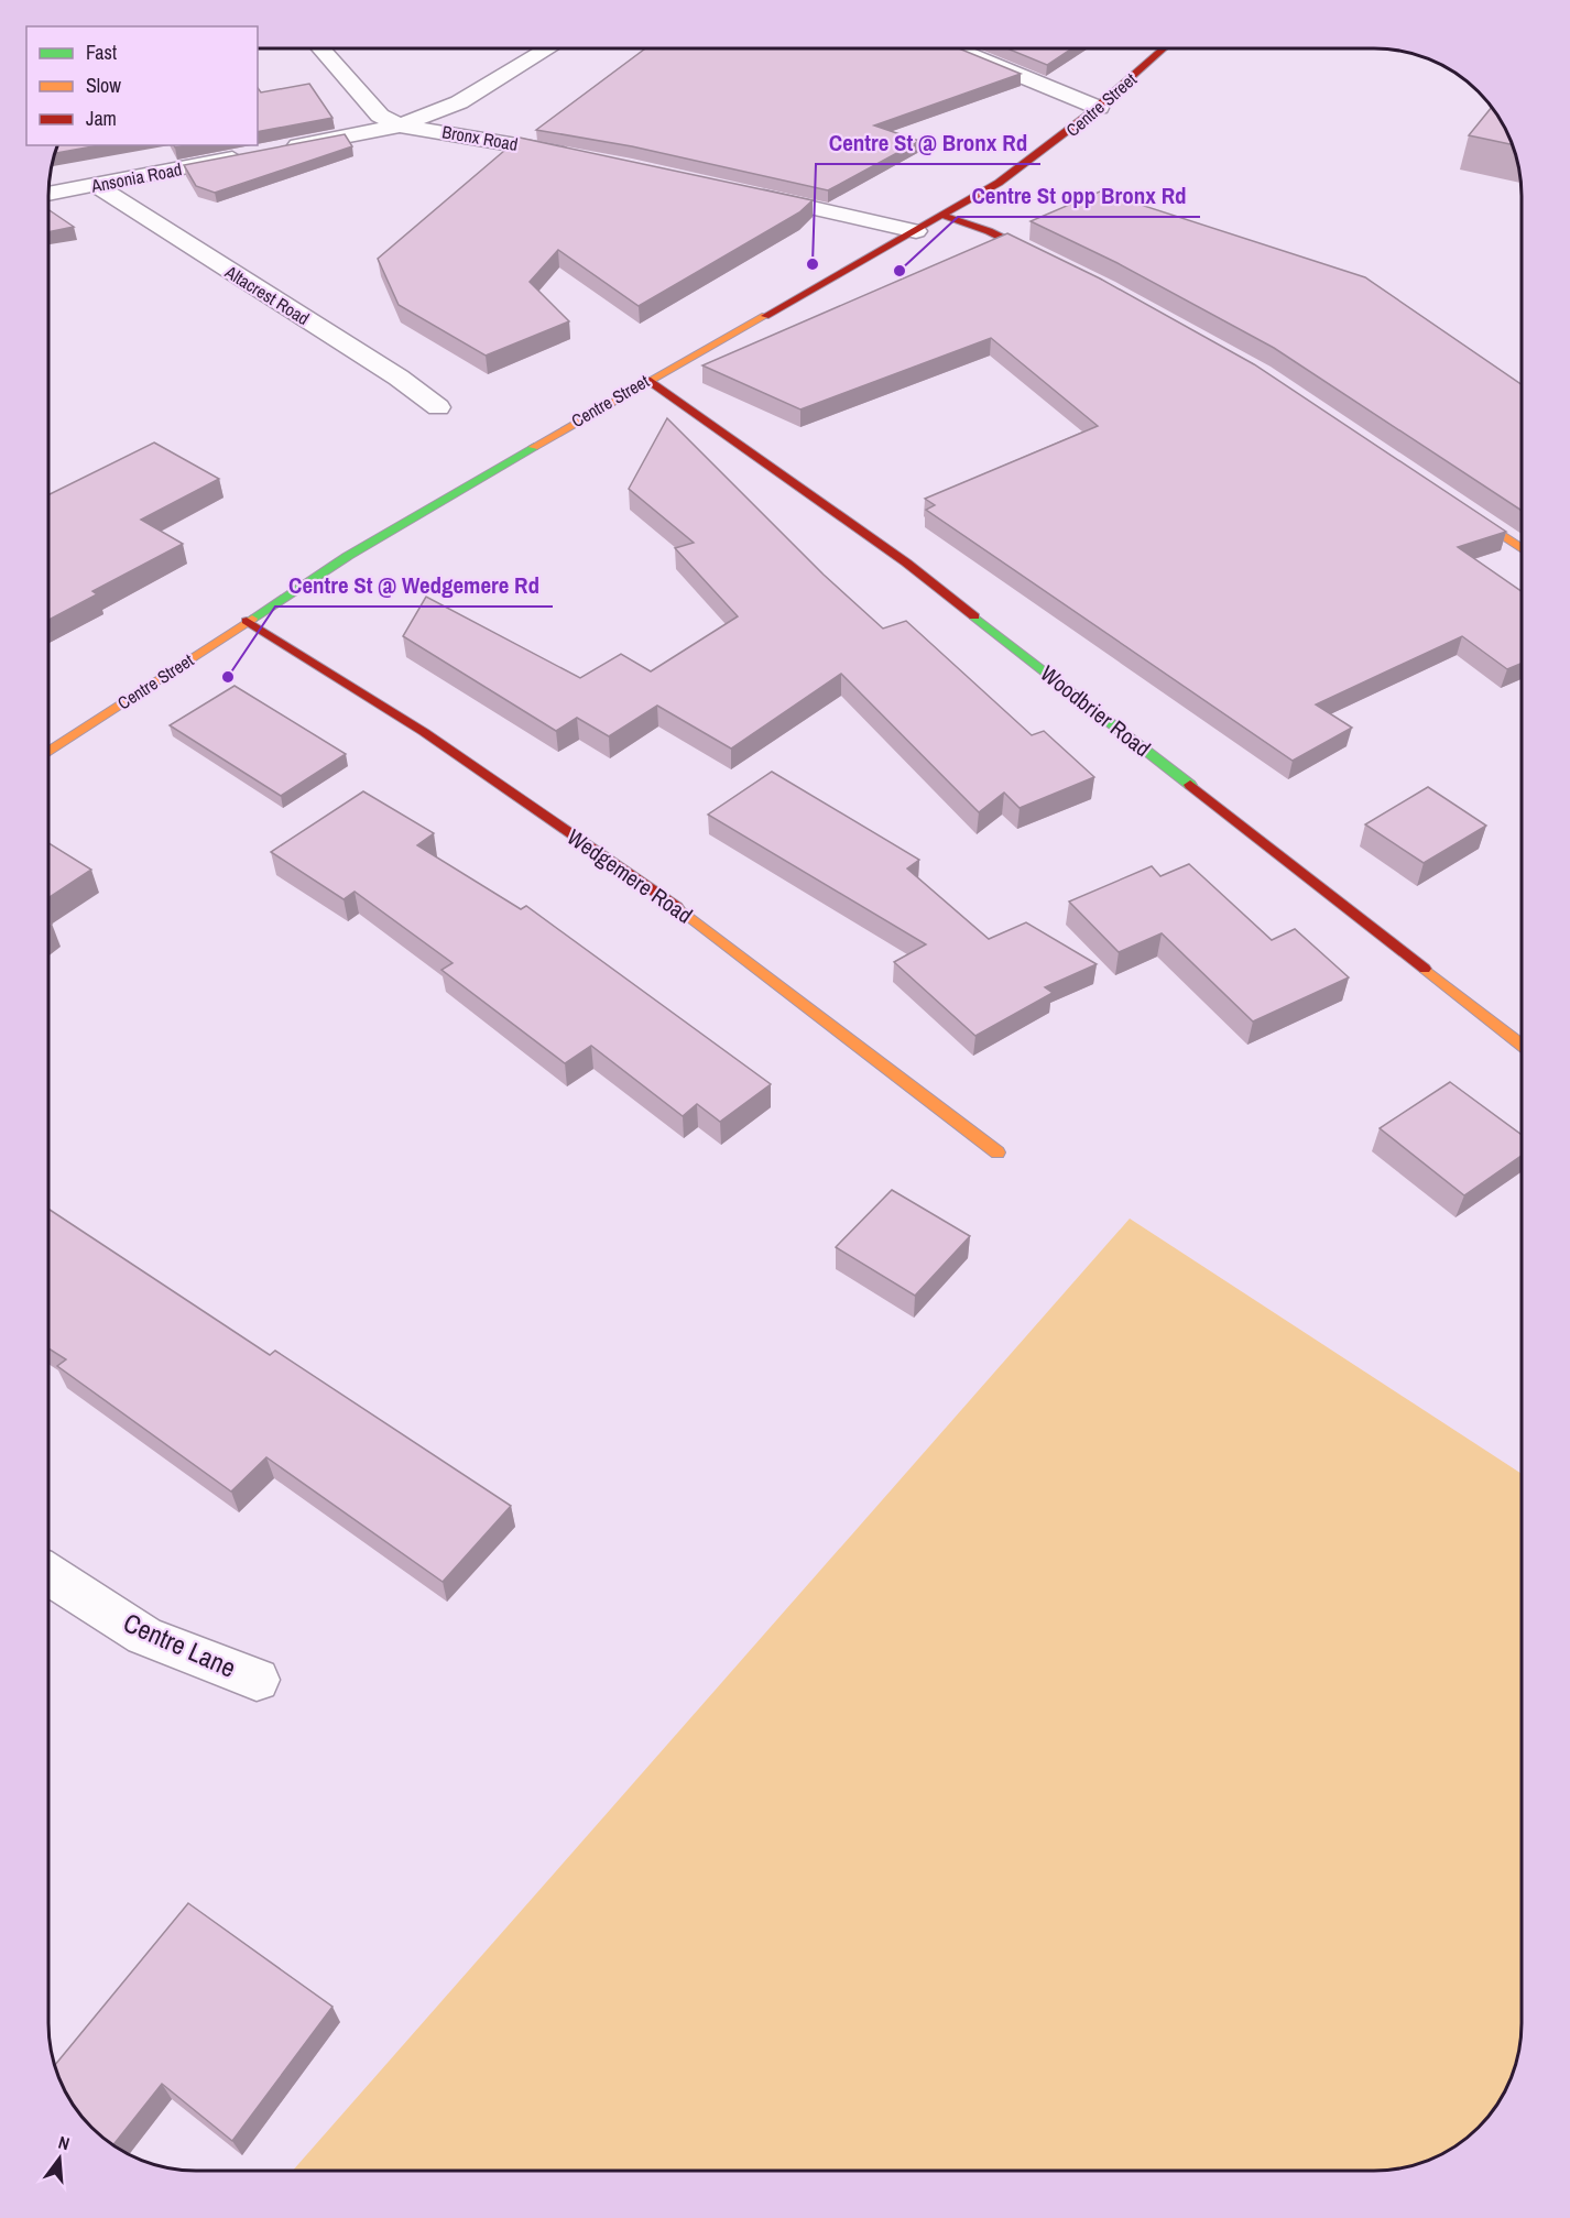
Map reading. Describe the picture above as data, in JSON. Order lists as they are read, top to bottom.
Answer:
{
  "streets": {
    "street": [
      "Centre Street",
      "Bronx Road",
      "Ansonia Road",
      "Altacrest Road",
      "Woodbrier Road",
      "Wedgemere Road",
      "Centre Lane"
    ]
  },
  "crossings": [
    ["Centre Street", "Woodbrier Road"],
    ["Centre Street", "Wedgemere Road"],
    ["Ansonia Road", "Altacrest Road"]
  ],
  "places": ["Centre St @ Bronx Rd", "Centre St opp Bronx Rd", "Centre St @ Wedgemere Rd"],
  "legend": ["Fast", "Slow", "Jam"],
  "north": "top"
}
